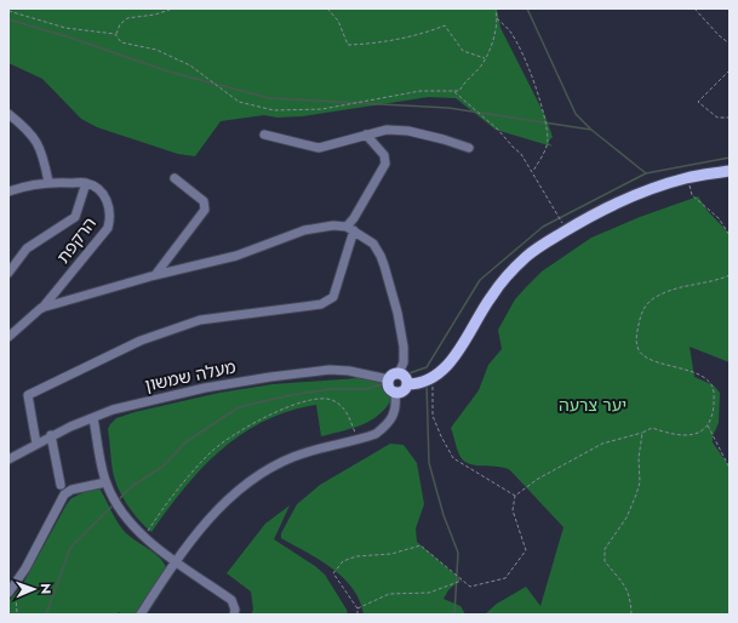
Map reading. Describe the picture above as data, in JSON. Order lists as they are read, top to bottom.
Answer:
{
  "streets": {
    "street": ["הרקפת", "מעלה שמשון"]
  },
  "parks": ["יער צרעה"],
  "north": "right"
}
